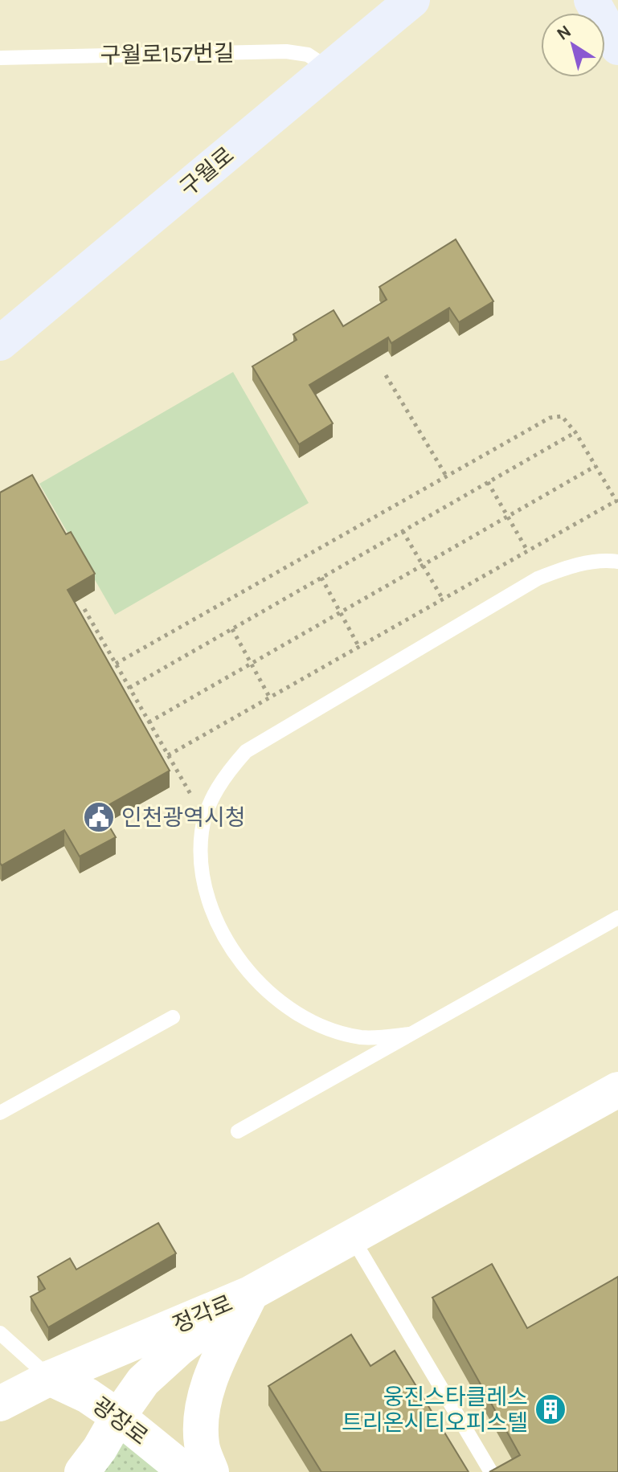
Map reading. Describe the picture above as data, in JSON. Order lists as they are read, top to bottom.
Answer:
{
  "streets": {
    "main road": ["구월로"],
    "street": ["정각로", "광장로"],
    "lane": ["구월로157번길"]
  },
  "crossings": [
    ["구월로157번길", "구월로"],
    ["정각로", "광장로"]
  ],
  "places": {
    "public building": ["인천광역시청"],
    "building": ["웅진스타클레스 트리온시티오피스텔"]
  },
  "north": "top left"
}
